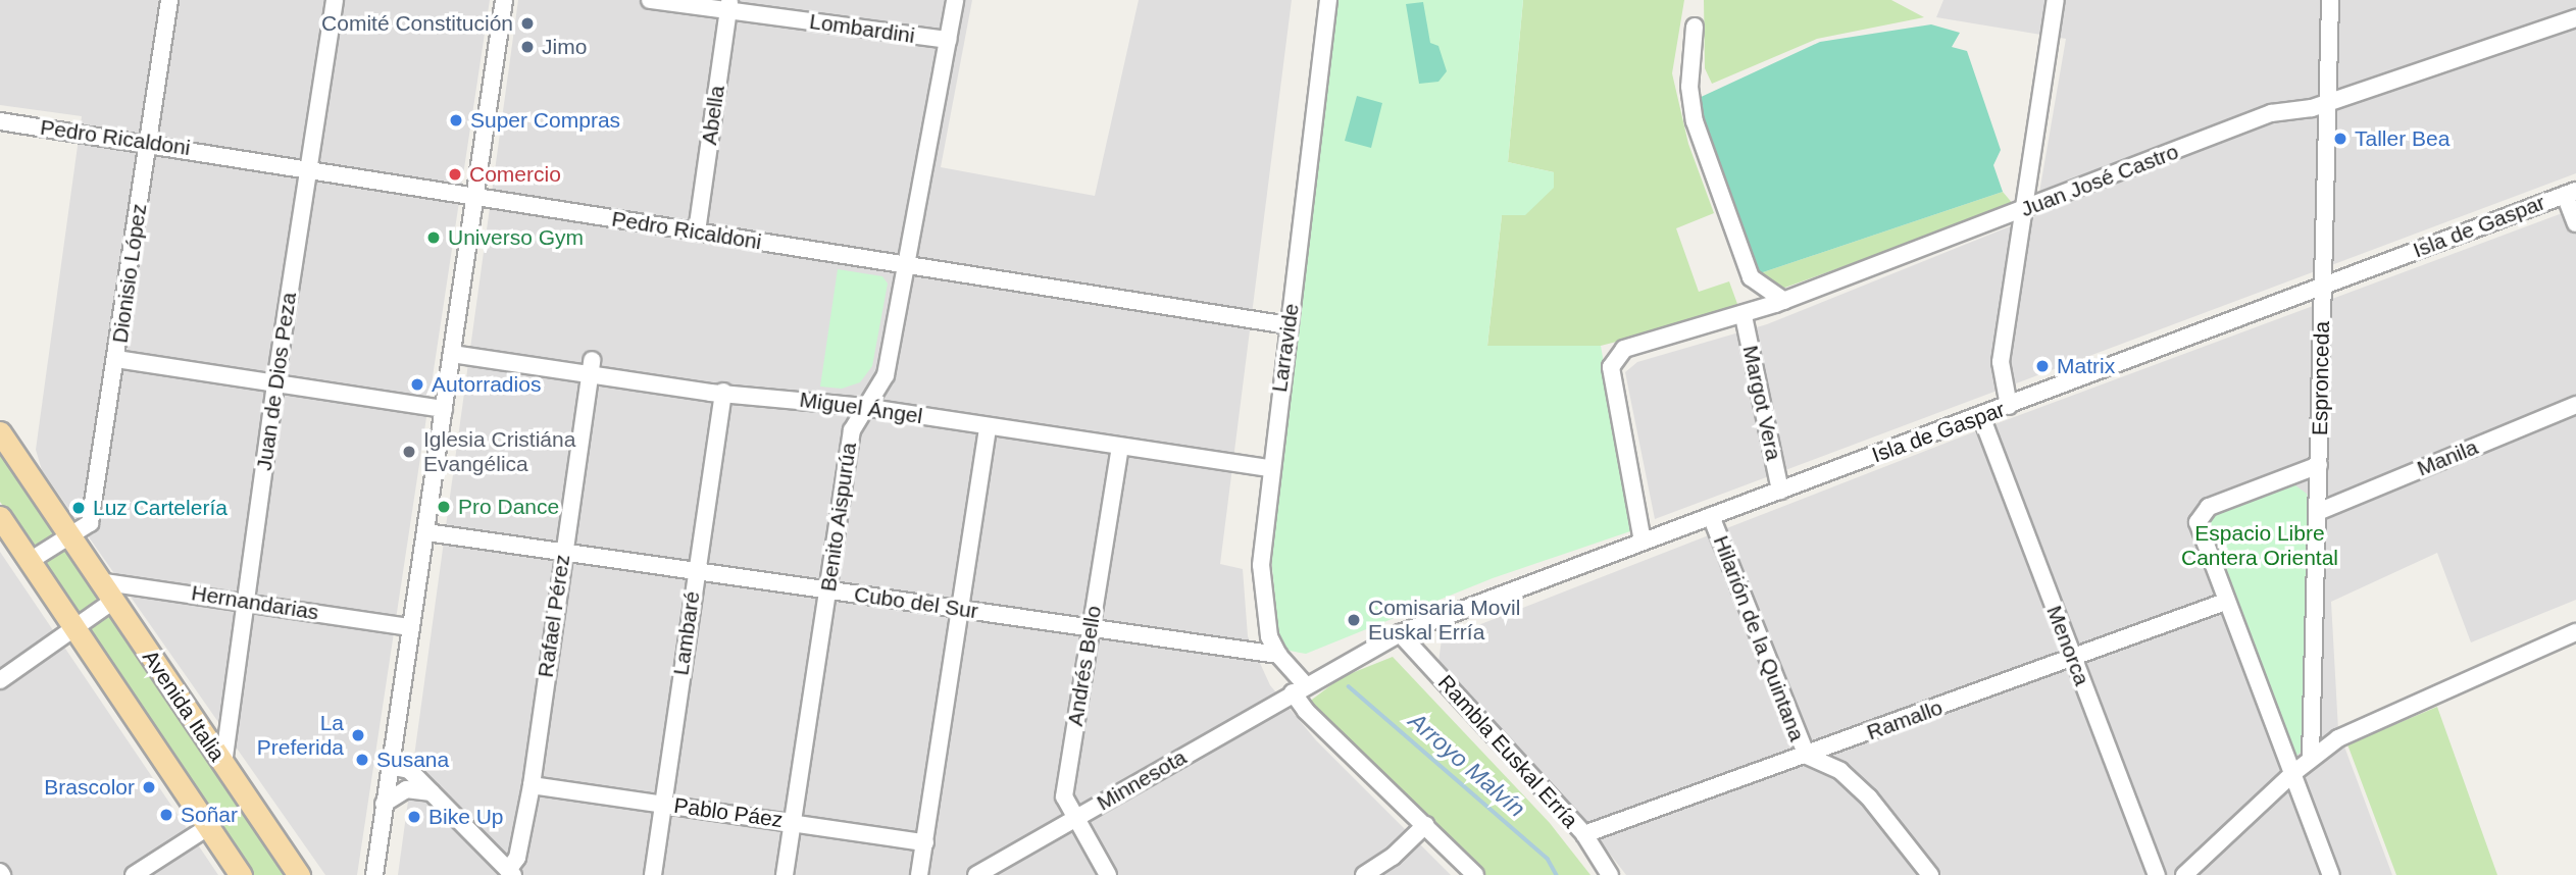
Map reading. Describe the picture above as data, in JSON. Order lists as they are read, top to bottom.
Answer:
{
  "streets": {
    "main road": ["Avenida Italia"],
    "street": [
      "Lombardini",
      "Abella",
      "Pedro Ricaldoni",
      "Juan José Castro",
      "Isla de Gaspar",
      "Dionisio López",
      "Larravide",
      "Espronceda",
      "Juan de Dios Peza",
      "Margot Vera",
      "Miguel Ángel",
      "Manila",
      "Benito Aispurúa",
      "Hernandarias",
      "Cubo del Sur",
      "Rafael Pérez",
      "Lambaré",
      "Hilarión de la Quintana",
      "Menorca",
      "Andrés Bello",
      "Ramallo",
      "Rambla Euskal Erría",
      "Minnesota",
      "Pablo Páez"
    ]
  },
  "crossings": [
    ["Lombardini", "Abella"],
    ["Lombardini", "Benito Aispurúa"],
    ["Abella", "Pedro Ricaldoni"],
    ["Pedro Ricaldoni", "Dionisio López"],
    ["Pedro Ricaldoni", "Larravide"],
    ["Pedro Ricaldoni", "Juan de Dios Peza"],
    ["Pedro Ricaldoni", "Benito Aispurúa"],
    ["Juan José Castro", "Isla de Gaspar"],
    ["Juan José Castro", "Espronceda"],
    ["Juan José Castro", "Margot Vera"],
    ["Isla de Gaspar", "Larravide"],
    ["Isla de Gaspar", "Espronceda"],
    ["Isla de Gaspar", "Margot Vera"],
    ["Isla de Gaspar", "Hilarión de la Quintana"],
    ["Isla de Gaspar", "Menorca"],
    ["Isla de Gaspar", "Rambla Euskal Erría"],
    ["Isla de Gaspar", "Minnesota"],
    ["Dionisio López", "Avenida Italia"],
    ["Larravide", "Miguel Ángel"],
    ["Larravide", "Cubo del Sur"],
    ["Larravide", "Minnesota"],
    ["Espronceda", "Manila"],
    ["Juan de Dios Peza", "Hernandarias"],
    ["Juan de Dios Peza", "Avenida Italia"],
    ["Miguel Ángel", "Benito Aispurúa"],
    ["Miguel Ángel", "Rafael Pérez"],
    ["Miguel Ángel", "Lambaré"],
    ["Miguel Ángel", "Andrés Bello"],
    ["Benito Aispurúa", "Cubo del Sur"],
    ["Benito Aispurúa", "Pablo Páez"],
    ["Hernandarias", "Avenida Italia"],
    ["Cubo del Sur", "Rafael Pérez"],
    ["Cubo del Sur", "Lambaré"],
    ["Cubo del Sur", "Andrés Bello"],
    ["Rafael Pérez", "Pablo Páez"],
    ["Lambaré", "Pablo Páez"],
    ["Hilarión de la Quintana", "Ramallo"],
    ["Menorca", "Ramallo"],
    ["Andrés Bello", "Minnesota"],
    ["Ramallo", "Rambla Euskal Erría"]
  ],
  "water": ["Arroyo Malvín"],
  "parks": ["Espacio Libre Cantera Oriental"],
  "places": [
    "Comité Constitución",
    "Jimo",
    "Super Compras",
    "Taller Bea",
    "Comercio",
    "Universo Gym",
    "Matrix",
    "Autorradios",
    "Iglesia Cristiána Evangélica",
    "Pro Dance",
    "Luz Cartelería",
    "Comisaria Movil Euskal Erría",
    "La Preferida",
    "Susana",
    "Brascolor",
    "Soñar",
    "Bike Up"
  ]
}
